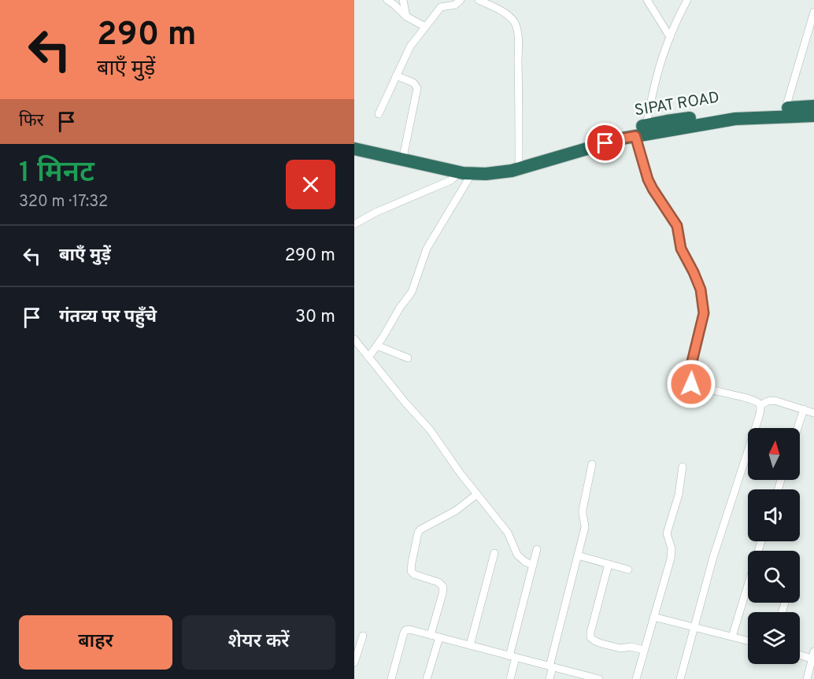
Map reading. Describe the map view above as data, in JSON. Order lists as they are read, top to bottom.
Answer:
{
  "streets": {
    "highway": ["SIPAT ROAD"]
  },
  "north": "top",
  "page": {
    "turn": ["290 m", "बाएँ मुड़ें"],
    "then": "फिर",
    "heading": ["1 मिनट", "320 m · 17:32"],
    "list": [
      {
        "name": "बाएँ मुड़ें",
        "value": "290 m"
      },
      {
        "name": "गंतव्य पर पहुँचे",
        "value": "30 m"
      }
    ],
    "buttons": ["बाहर", "शेयर करें"]
  }
}
